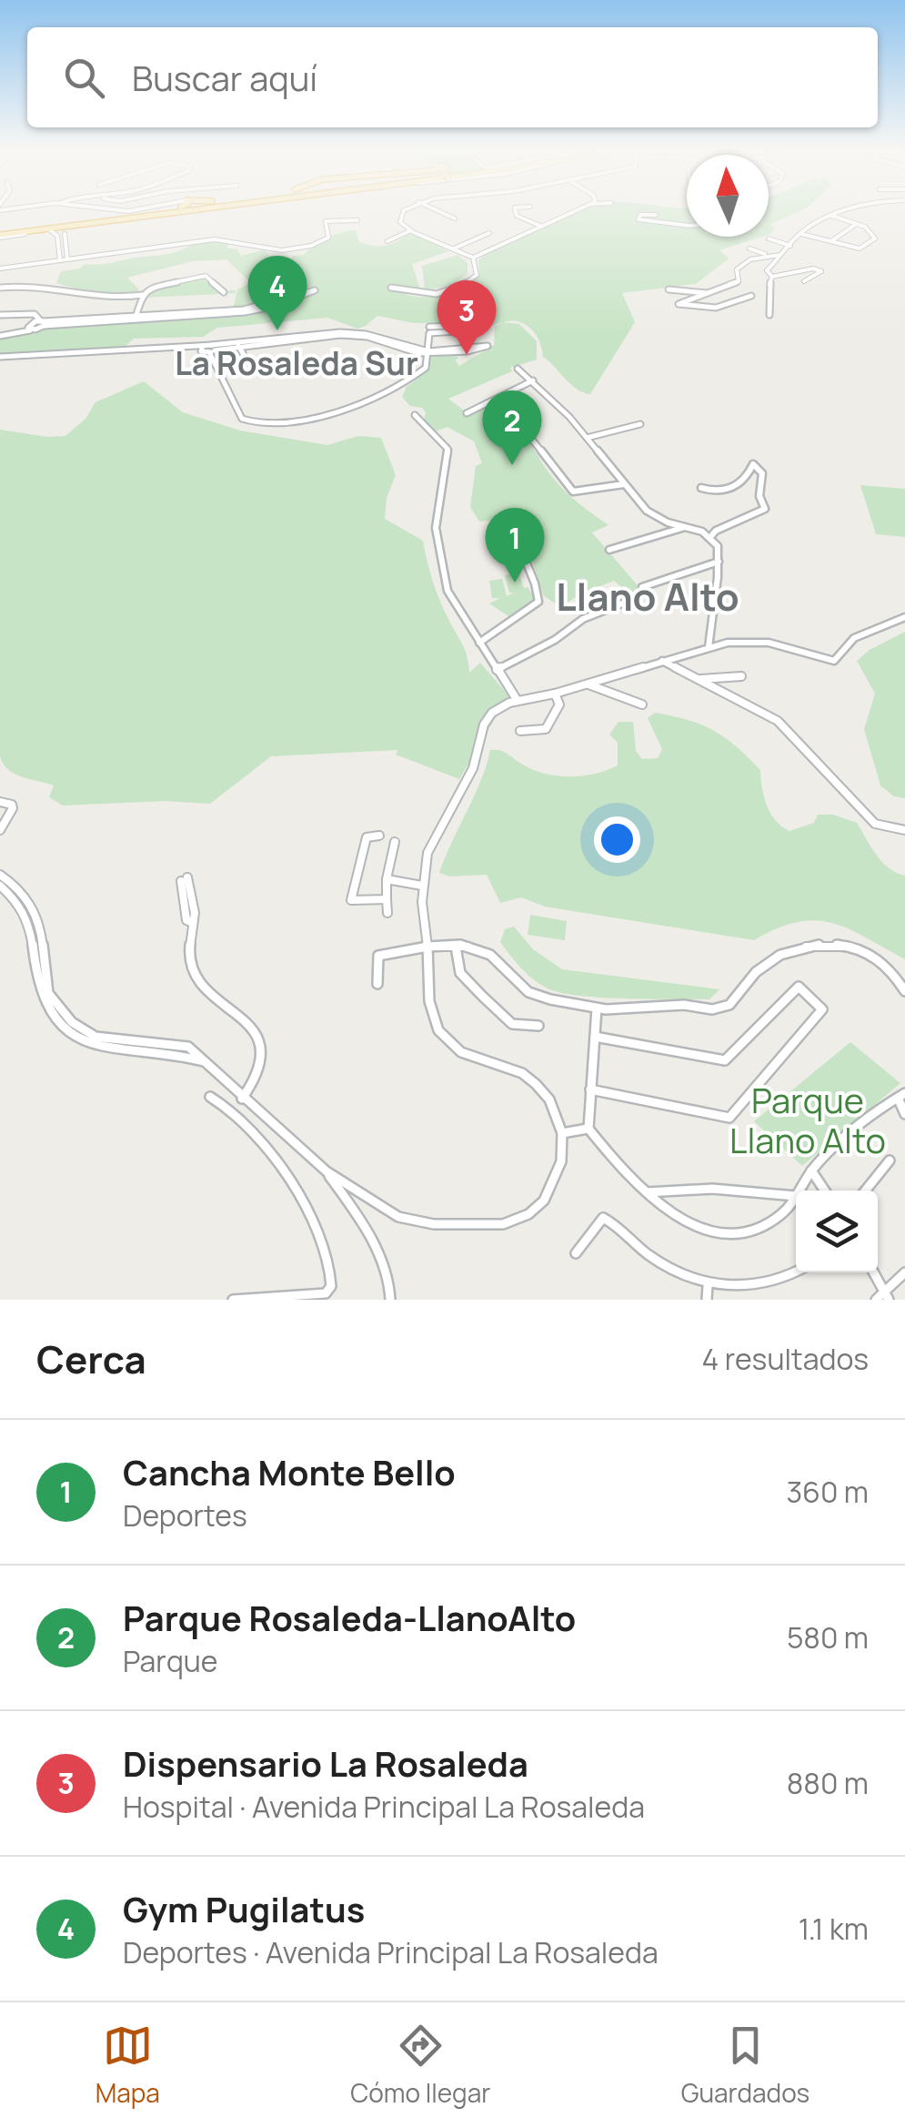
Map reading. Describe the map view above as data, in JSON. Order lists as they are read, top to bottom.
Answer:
{
  "districts": ["La Rosaleda Sur", "Llano Alto"],
  "parks": ["Parque Llano Alto"],
  "north": "top",
  "page": {
    "search": "Buscar aquí",
    "pins": [
      "4",
      "3",
      "2",
      "1"
    ],
    "heading": ["Cerca", "4 resultados"],
    "list": [
      {
        "mark": "1",
        "name": "Cancha Monte Bello",
        "note": "Deportes",
        "value": "360 m"
      },
      {
        "mark": "2",
        "name": "Parque Rosaleda-LlanoAlto",
        "note": "Parque",
        "value": "580 m"
      },
      {
        "mark": "3",
        "name": "Dispensario La Rosaleda",
        "note": "Hospital · Avenida Principal La Rosaleda",
        "value": "880 m"
      },
      {
        "mark": "4",
        "name": "Gym Pugilatus",
        "note": "Deportes · Avenida Principal La Rosaleda",
        "value": "1.1 km"
      }
    ],
    "nav": ["Mapa", "Cómo llegar", "Guardados"]
  }
}
